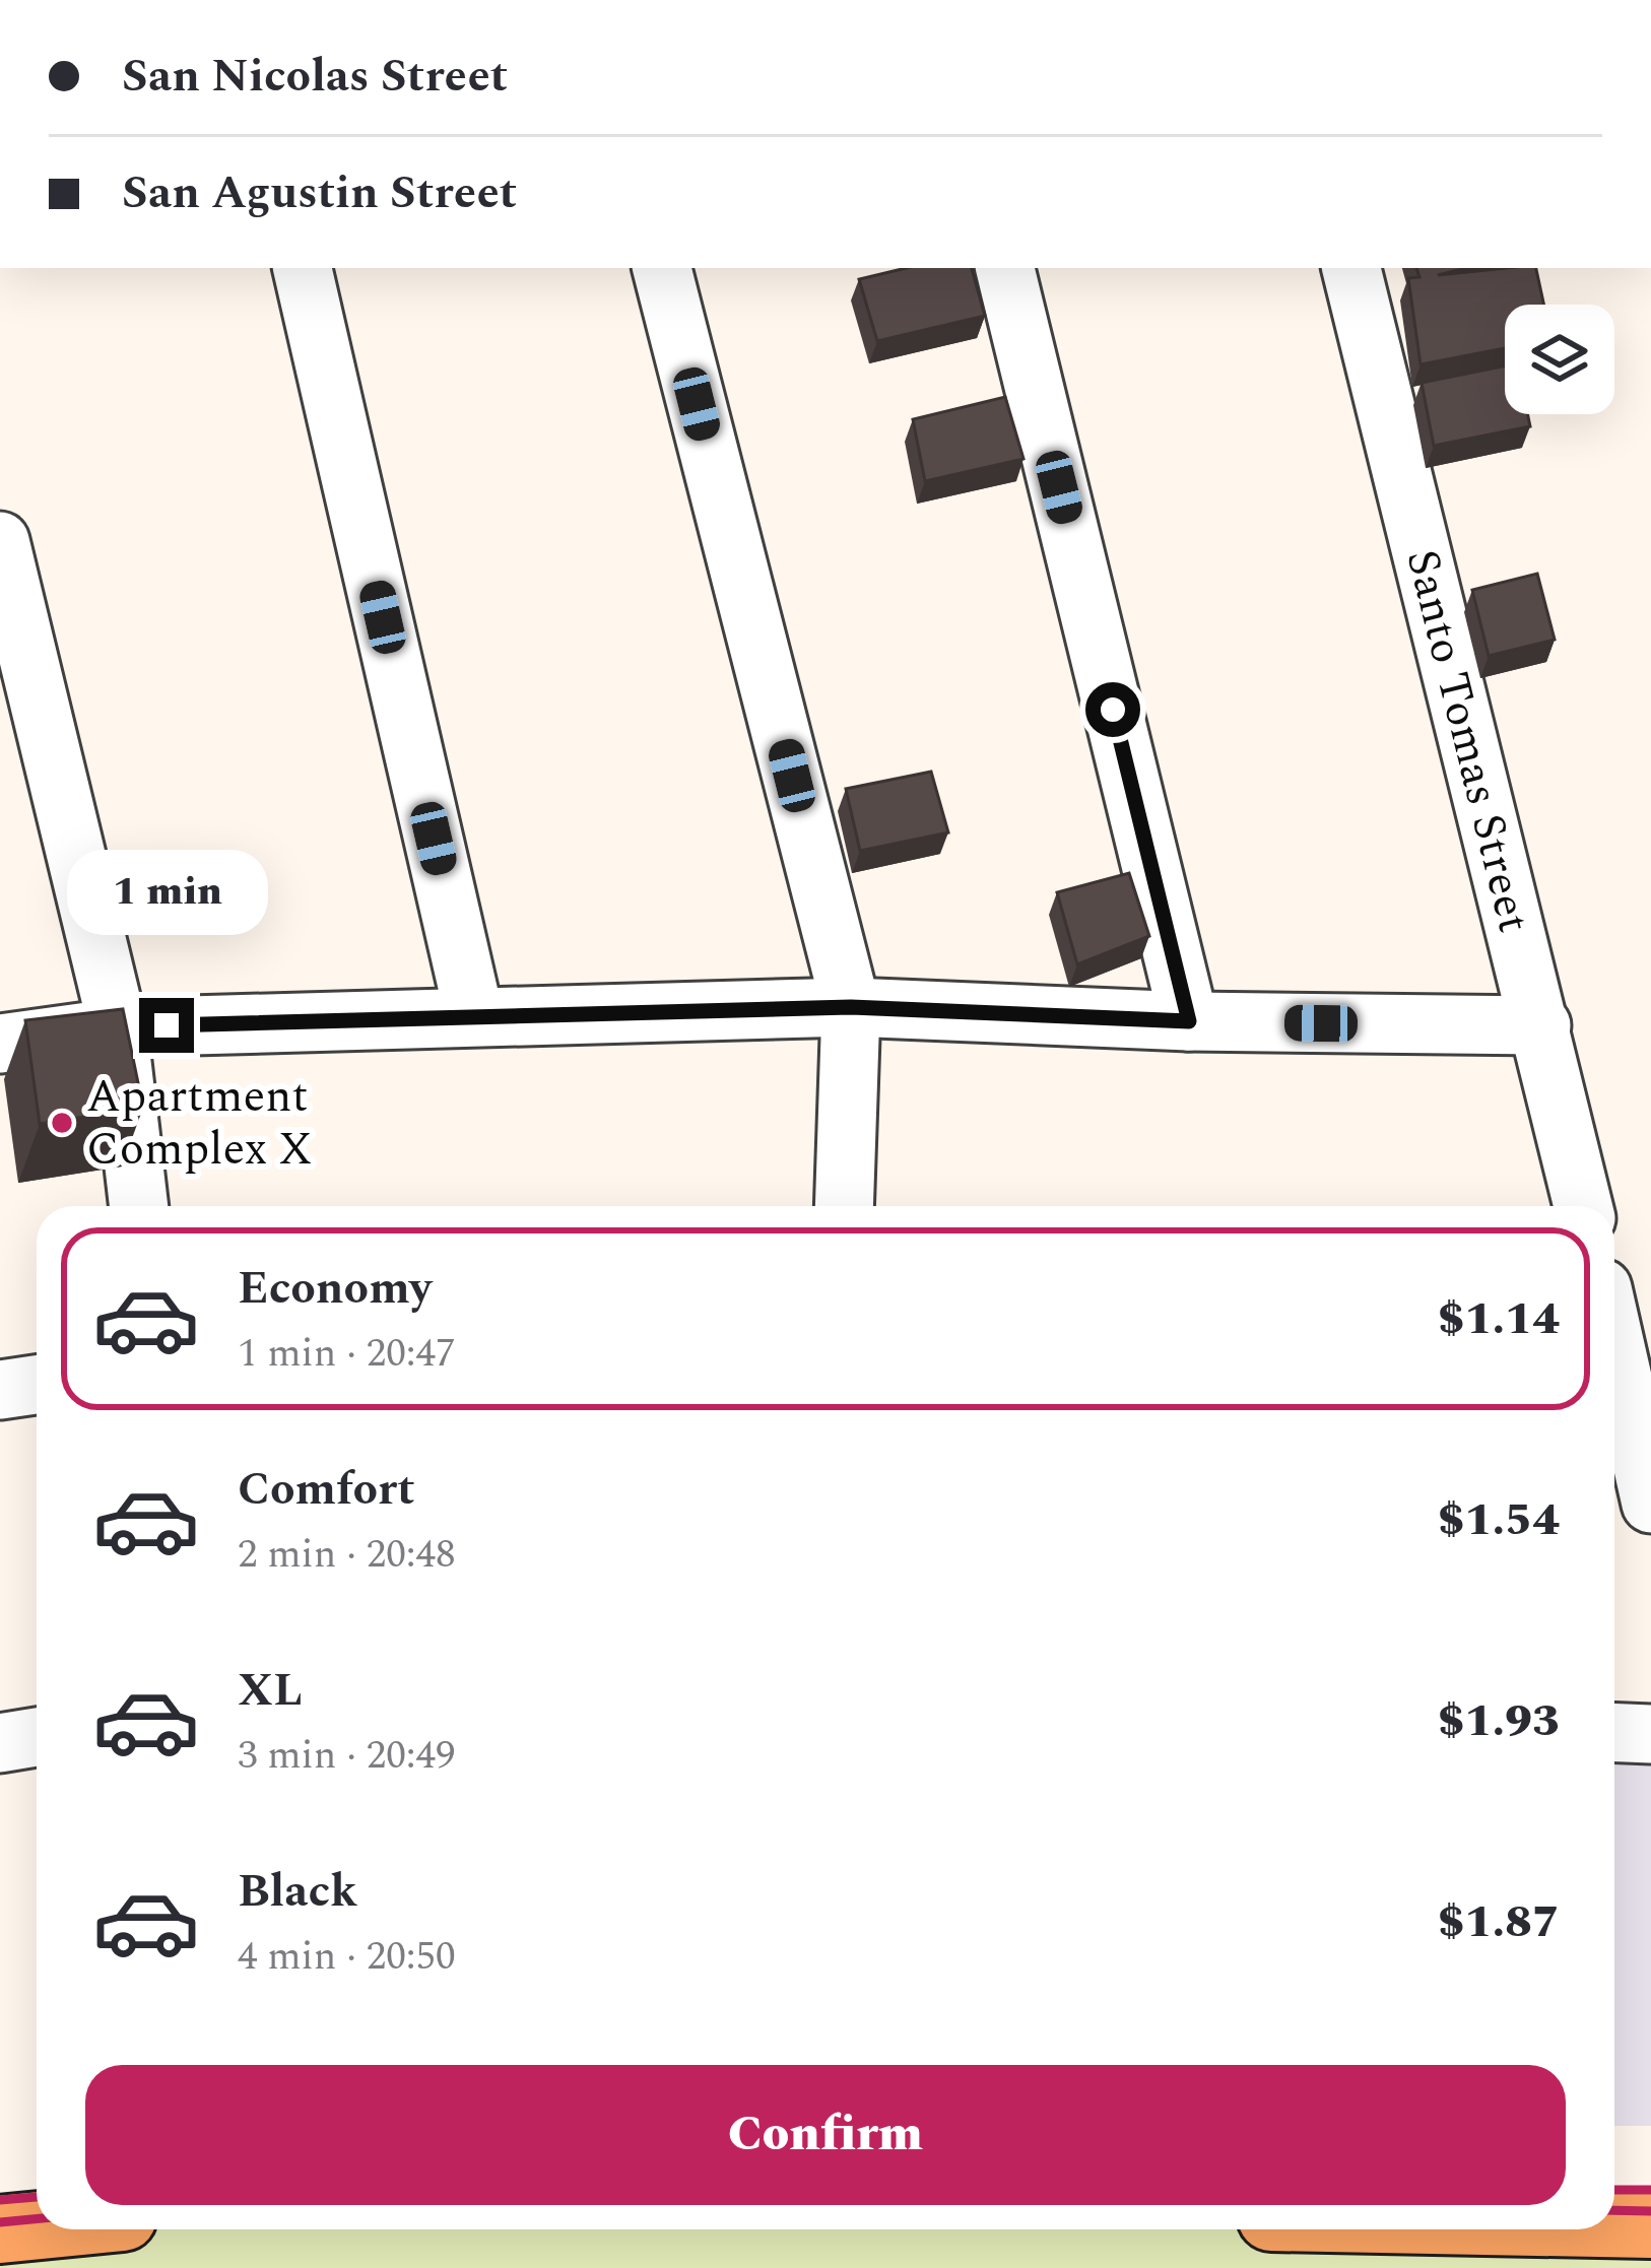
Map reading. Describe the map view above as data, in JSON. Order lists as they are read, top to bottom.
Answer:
{
  "streets": {
    "street": ["Santo Tomas Street"]
  },
  "places": ["Apartment Complex X"],
  "page": {
    "banner": ["San Nicolas Street", "San Agustin Street"],
    "bubble": "1 min",
    "list": [
      {
        "name": "Economy",
        "note": "1 min · 20:47",
        "value": "$1.14"
      },
      {
        "name": "Comfort",
        "note": "2 min · 20:48",
        "value": "$1.54"
      },
      {
        "name": "XL",
        "note": "3 min · 20:49",
        "value": "$1.93"
      },
      {
        "name": "Black",
        "note": "4 min · 20:50",
        "value": "$1.87"
      }
    ],
    "buttons": "Confirm"
  }
}
